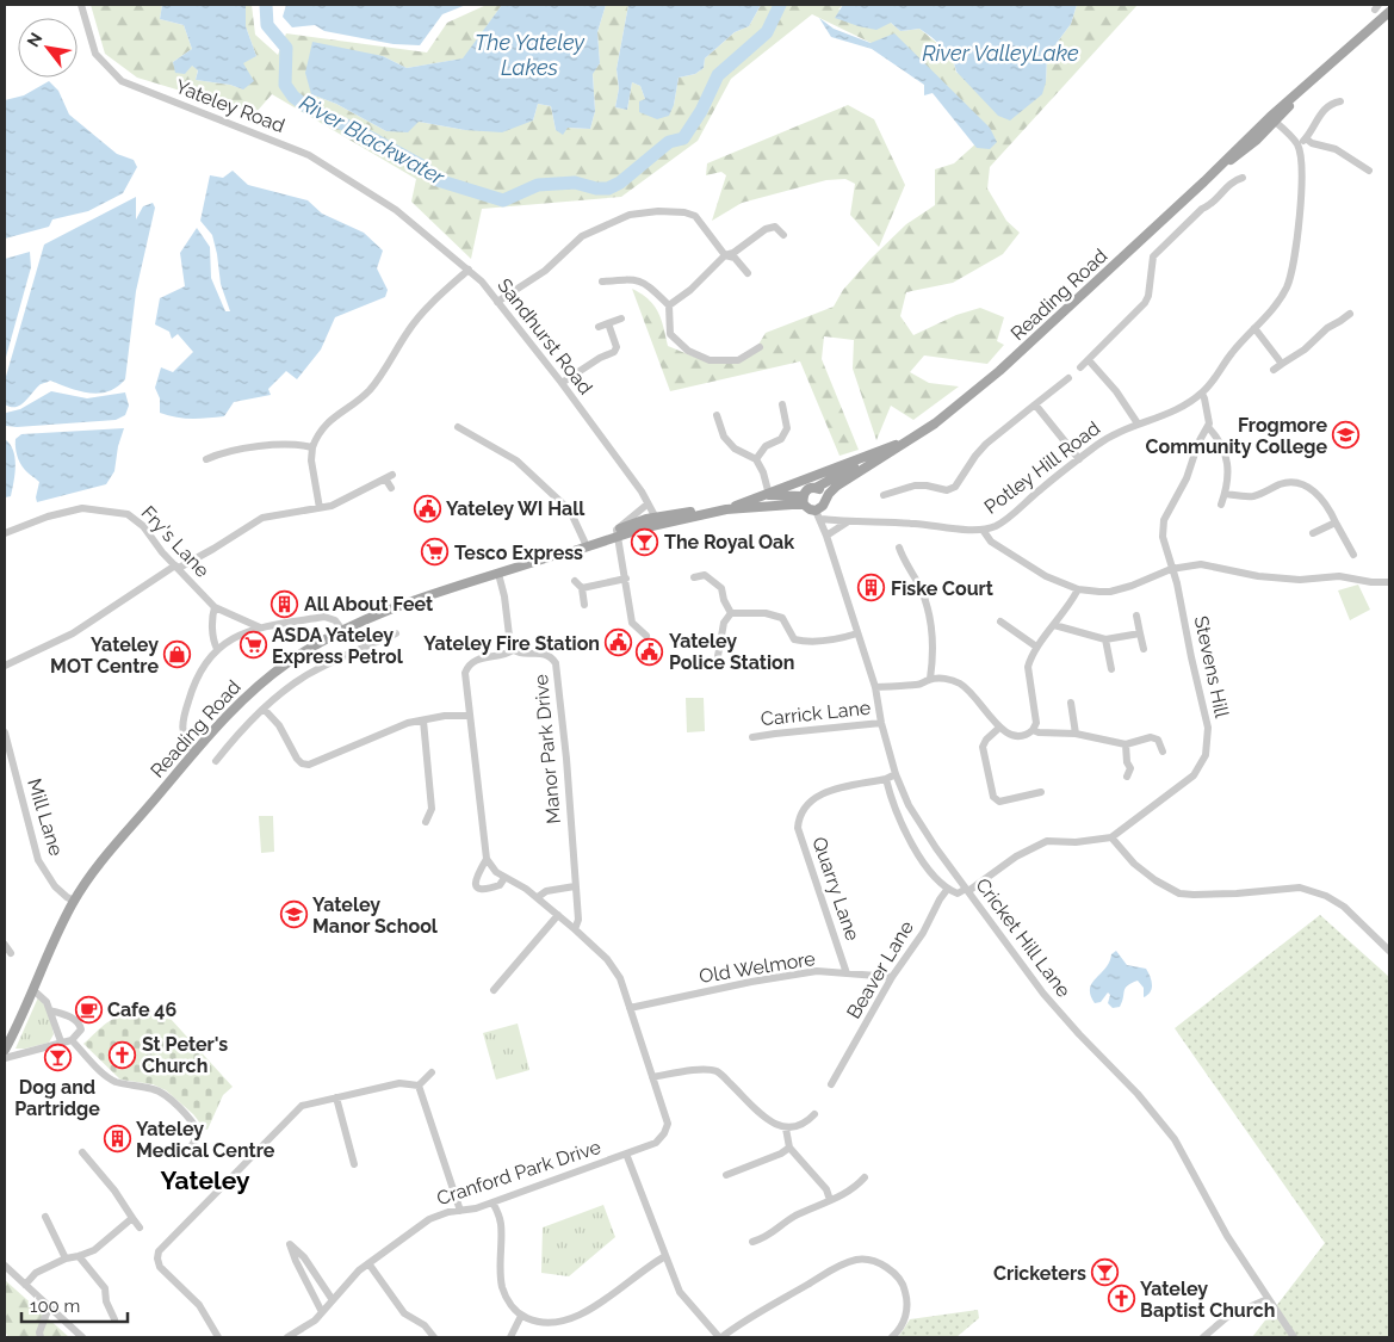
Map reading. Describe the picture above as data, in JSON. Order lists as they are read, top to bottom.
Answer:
{
  "streets": {
    "main road": ["Reading Road"],
    "street": [
      "Yateley Road",
      "Sandhurst Road",
      "Potley Hill Road",
      "Fry's Lane",
      "Stevens Hill",
      "Carrick Lane",
      "Manor Park Drive",
      "Mill Lane",
      "Quarry Lane",
      "Cricket Hill Lane",
      "Old Welmore",
      "Beaver Lane",
      "Cranford Park Drive"
    ]
  },
  "crossings": [
    ["Yateley Road", "Sandhurst Road"],
    ["Reading Road", "Sandhurst Road"],
    ["Reading Road", "Potley Hill Road"],
    ["Reading Road", "Mill Lane"],
    ["Reading Road", "Cricket Hill Lane"],
    ["Potley Hill Road", "Cricket Hill Lane"],
    ["Stevens Hill", "Cricket Hill Lane"],
    ["Carrick Lane", "Cricket Hill Lane"],
    ["Quarry Lane", "Cricket Hill Lane"],
    ["Quarry Lane", "Old Welmore"],
    ["Cricket Hill Lane", "Beaver Lane"],
    ["Old Welmore", "Beaver Lane"]
  ],
  "districts": ["Yateley"],
  "water": ["The Yateley Lakes", "River ValleyLake", "River Blackwater"],
  "places": {
    "school or university": ["Frogmore Community College", "Yateley Manor School"],
    "public building": ["Yateley WI Hall", "Yateley Fire Station", "Yateley Police Station"],
    "bar": ["The Royal Oak", "Dog and Partridge", "Cricketers"],
    "supermarket": ["Tesco Express", "ASDA Yateley Express Petrol"],
    "building": ["Fiske Court", "All About Feet", "Yateley Medical Centre"],
    "shop": ["Yateley MOT Centre"],
    "cafe": ["Cafe 46"],
    "church": ["St Peter's Church", "Yateley Baptist Church"]
  },
  "scale_bar": "100 m",
  "north": "top left"
}
